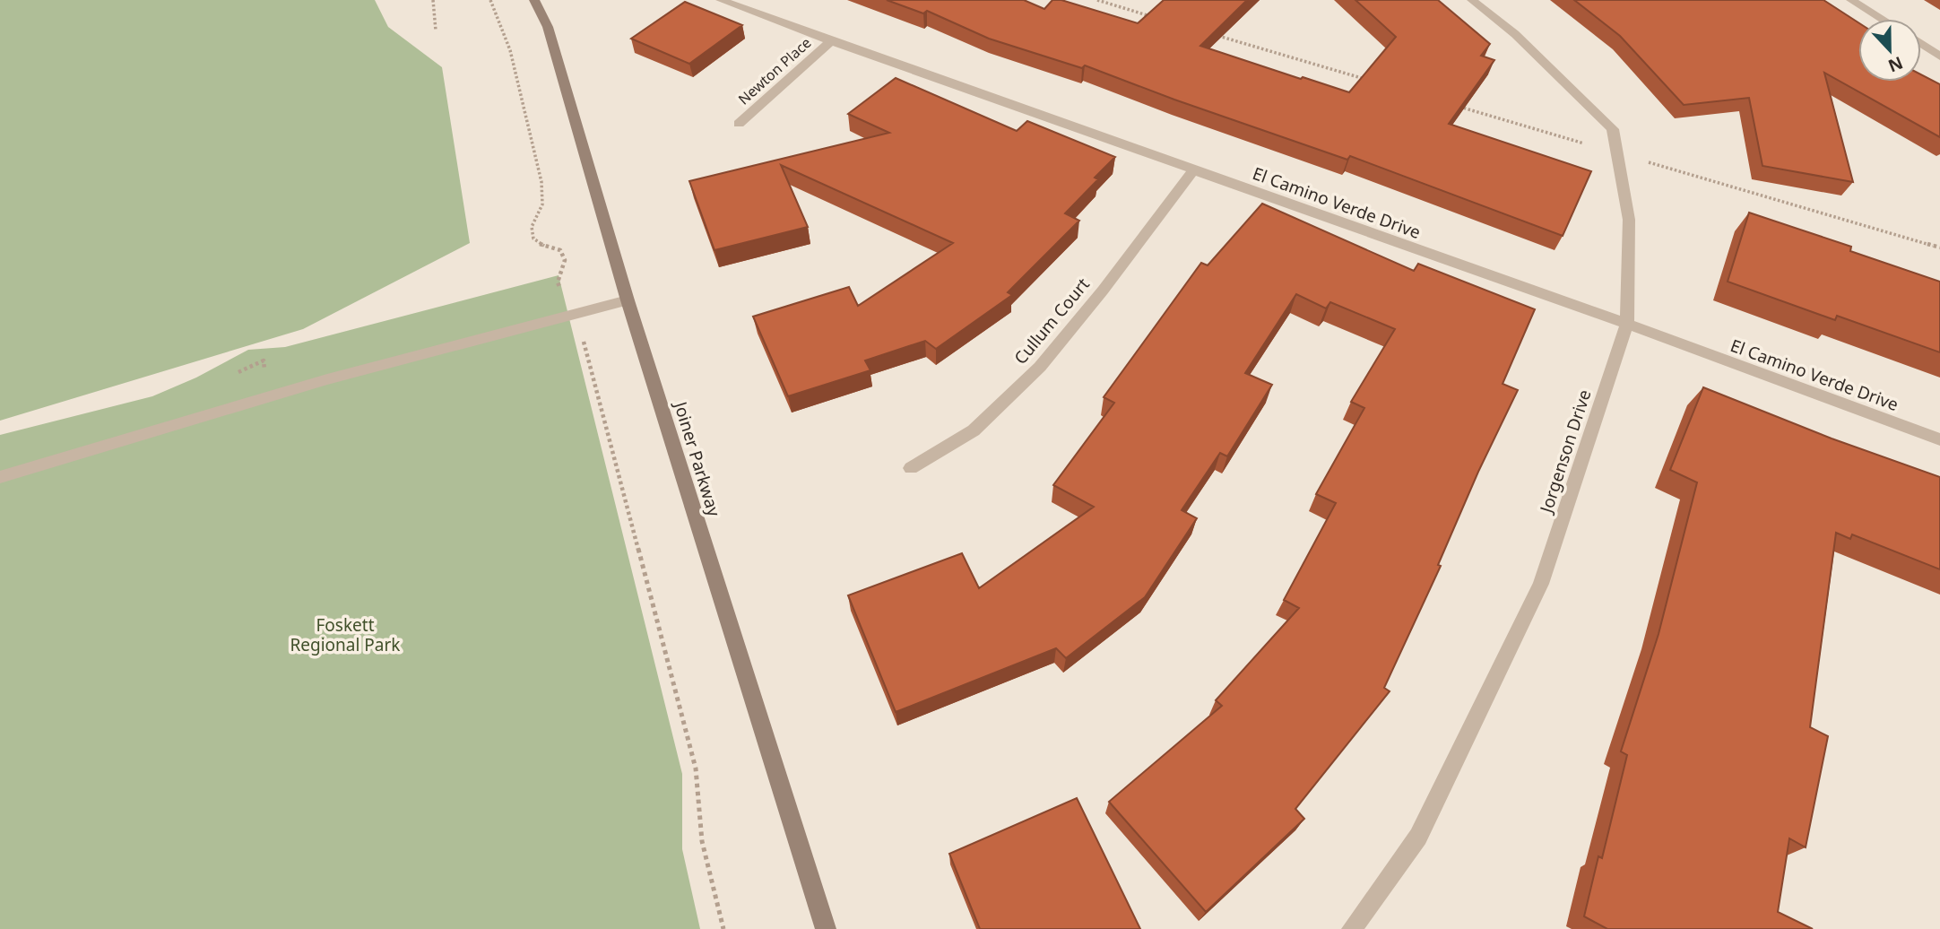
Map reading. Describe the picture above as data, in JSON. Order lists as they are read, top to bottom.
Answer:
{
  "streets": {
    "street": [
      "Newton Place",
      "El Camino Verde Drive",
      "Cullum Court",
      "Jorgenson Drive",
      "Joiner Parkway"
    ]
  },
  "crossings": [
    ["Newton Place", "El Camino Verde Drive"],
    ["El Camino Verde Drive", "Cullum Court"],
    ["El Camino Verde Drive", "Jorgenson Drive"]
  ],
  "parks": ["Foskett Regional Park"],
  "north": "bottom"
}
